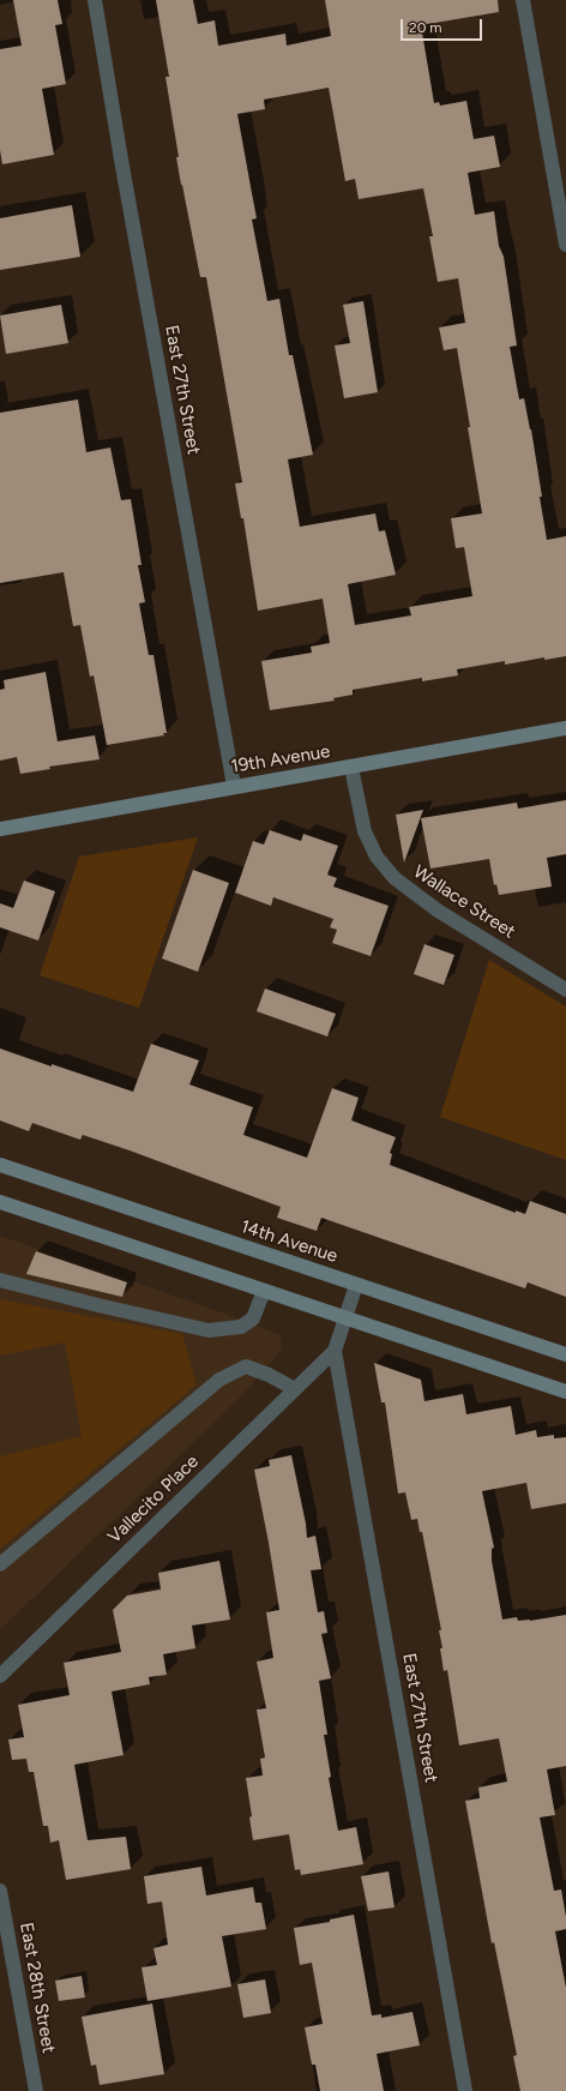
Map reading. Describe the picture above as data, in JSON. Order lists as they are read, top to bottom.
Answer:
{
  "streets": {
    "main road": ["19th Avenue", "14th Avenue"],
    "street": [
      "East 27th Street",
      "Wallace Street",
      "Vallecito Place",
      "East 28th Street"
    ]
  },
  "crossings": [
    ["East 27th Street", "19th Avenue"],
    ["East 27th Street", "Vallecito Place"],
    ["19th Avenue", "Wallace Street"]
  ],
  "scale_bar": "20 m"
}
